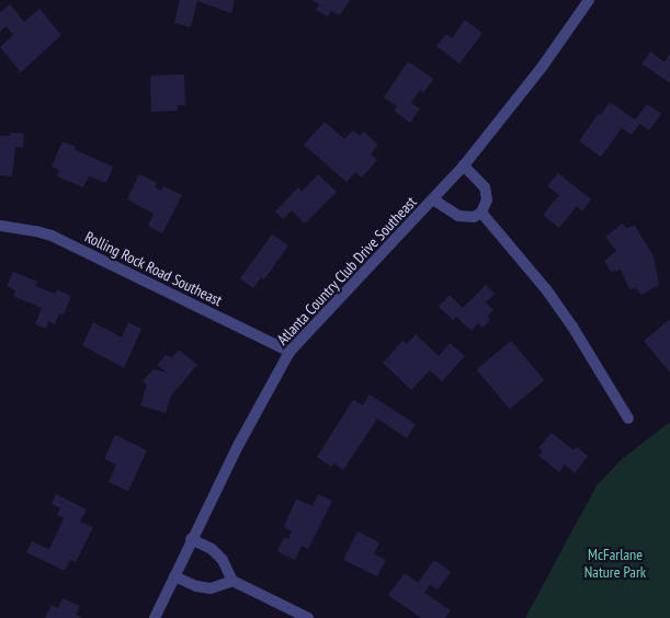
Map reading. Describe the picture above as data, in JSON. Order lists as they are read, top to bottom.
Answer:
{
  "streets": {
    "street": ["Rolling Rock Road Southeast", "Atlanta Country Club Drive Southeast"]
  },
  "crossings": [
    ["Rolling Rock Road Southeast", "Atlanta Country Club Drive Southeast"]
  ],
  "parks": ["McFarlane Nature Park"]
}
